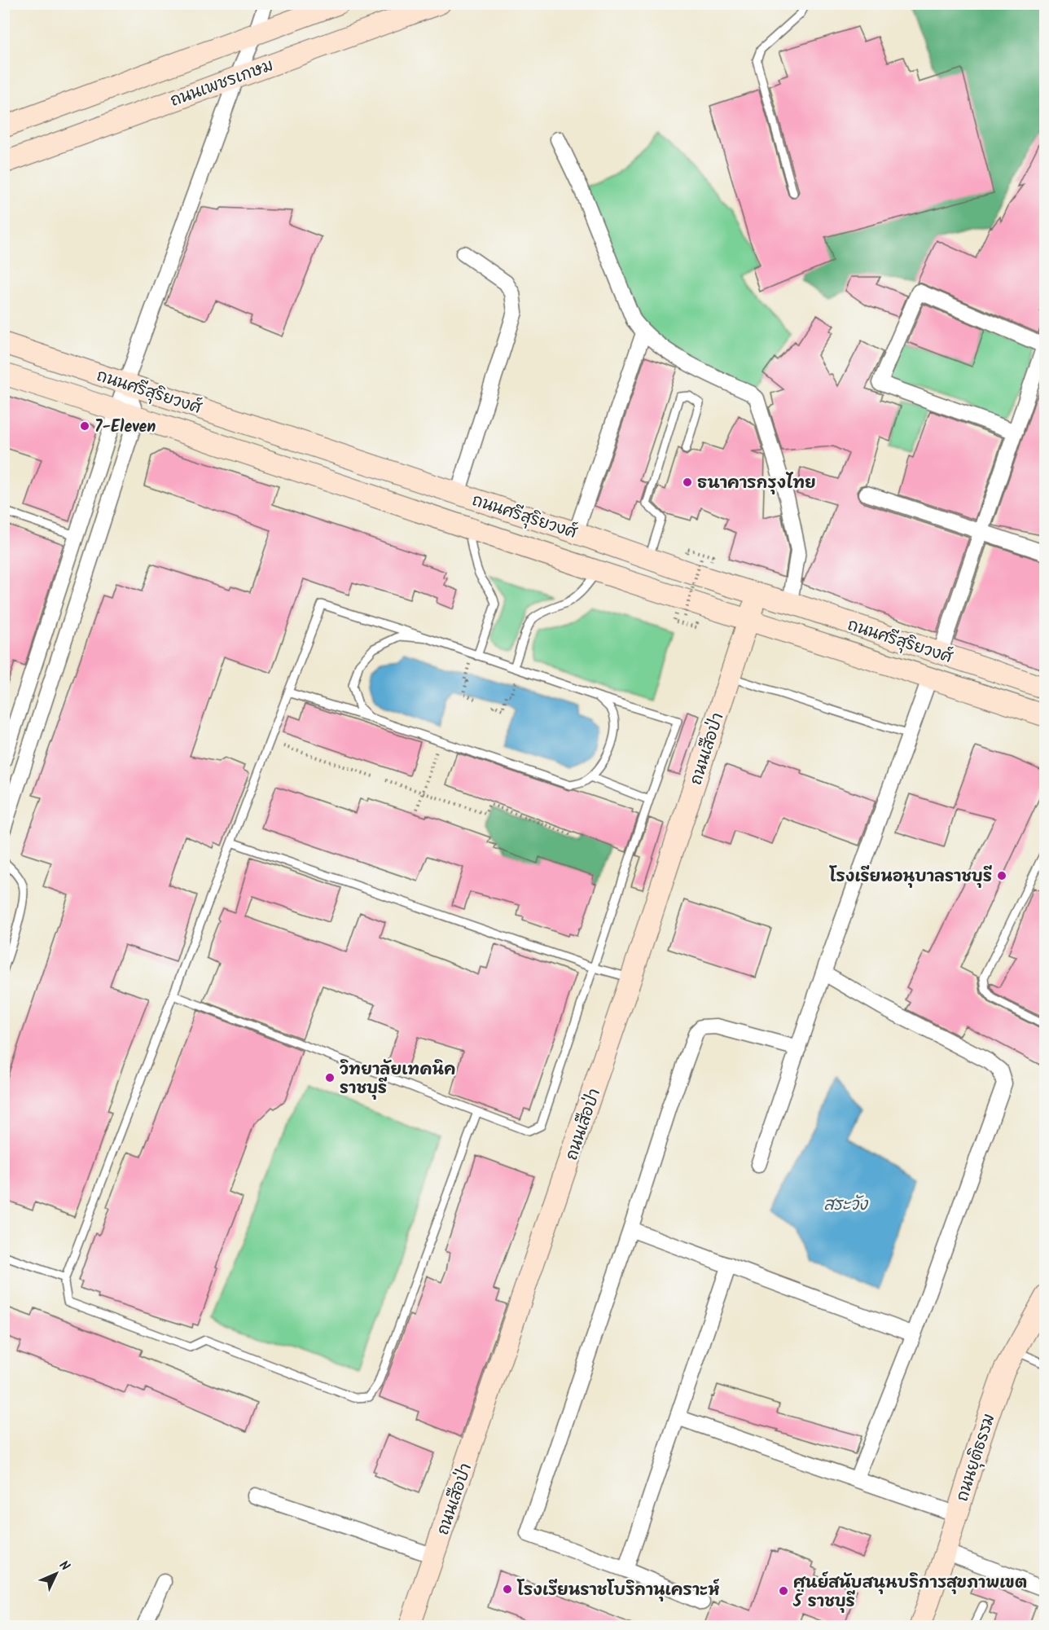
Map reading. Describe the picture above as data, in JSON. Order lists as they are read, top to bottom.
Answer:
{
  "streets": {
    "main road": [
      "ถนนเพชรเกษม",
      "ถนนศรีสุริยวงศ์",
      "ถนนเสือป่า",
      "ถนนยุติธรรม"
    ]
  },
  "crossings": [
    ["ถนนศรีสุริยวงศ์", "ถนนเสือป่า"]
  ],
  "water": ["สระวัง"],
  "places": [
    "7-Eleven",
    "ธนาคารกรุงไทย",
    "โรงเรียนอนุบาลราชบุรี",
    "วิทยาลัยเทคนิค ราชบุรี",
    "โรงเรียนราชโบริกานุเคราะห์",
    "ศูนย์สนับสนุนบริการสุขภาพเขต 5 ราชบุรี"
  ],
  "north": "top right"
}
